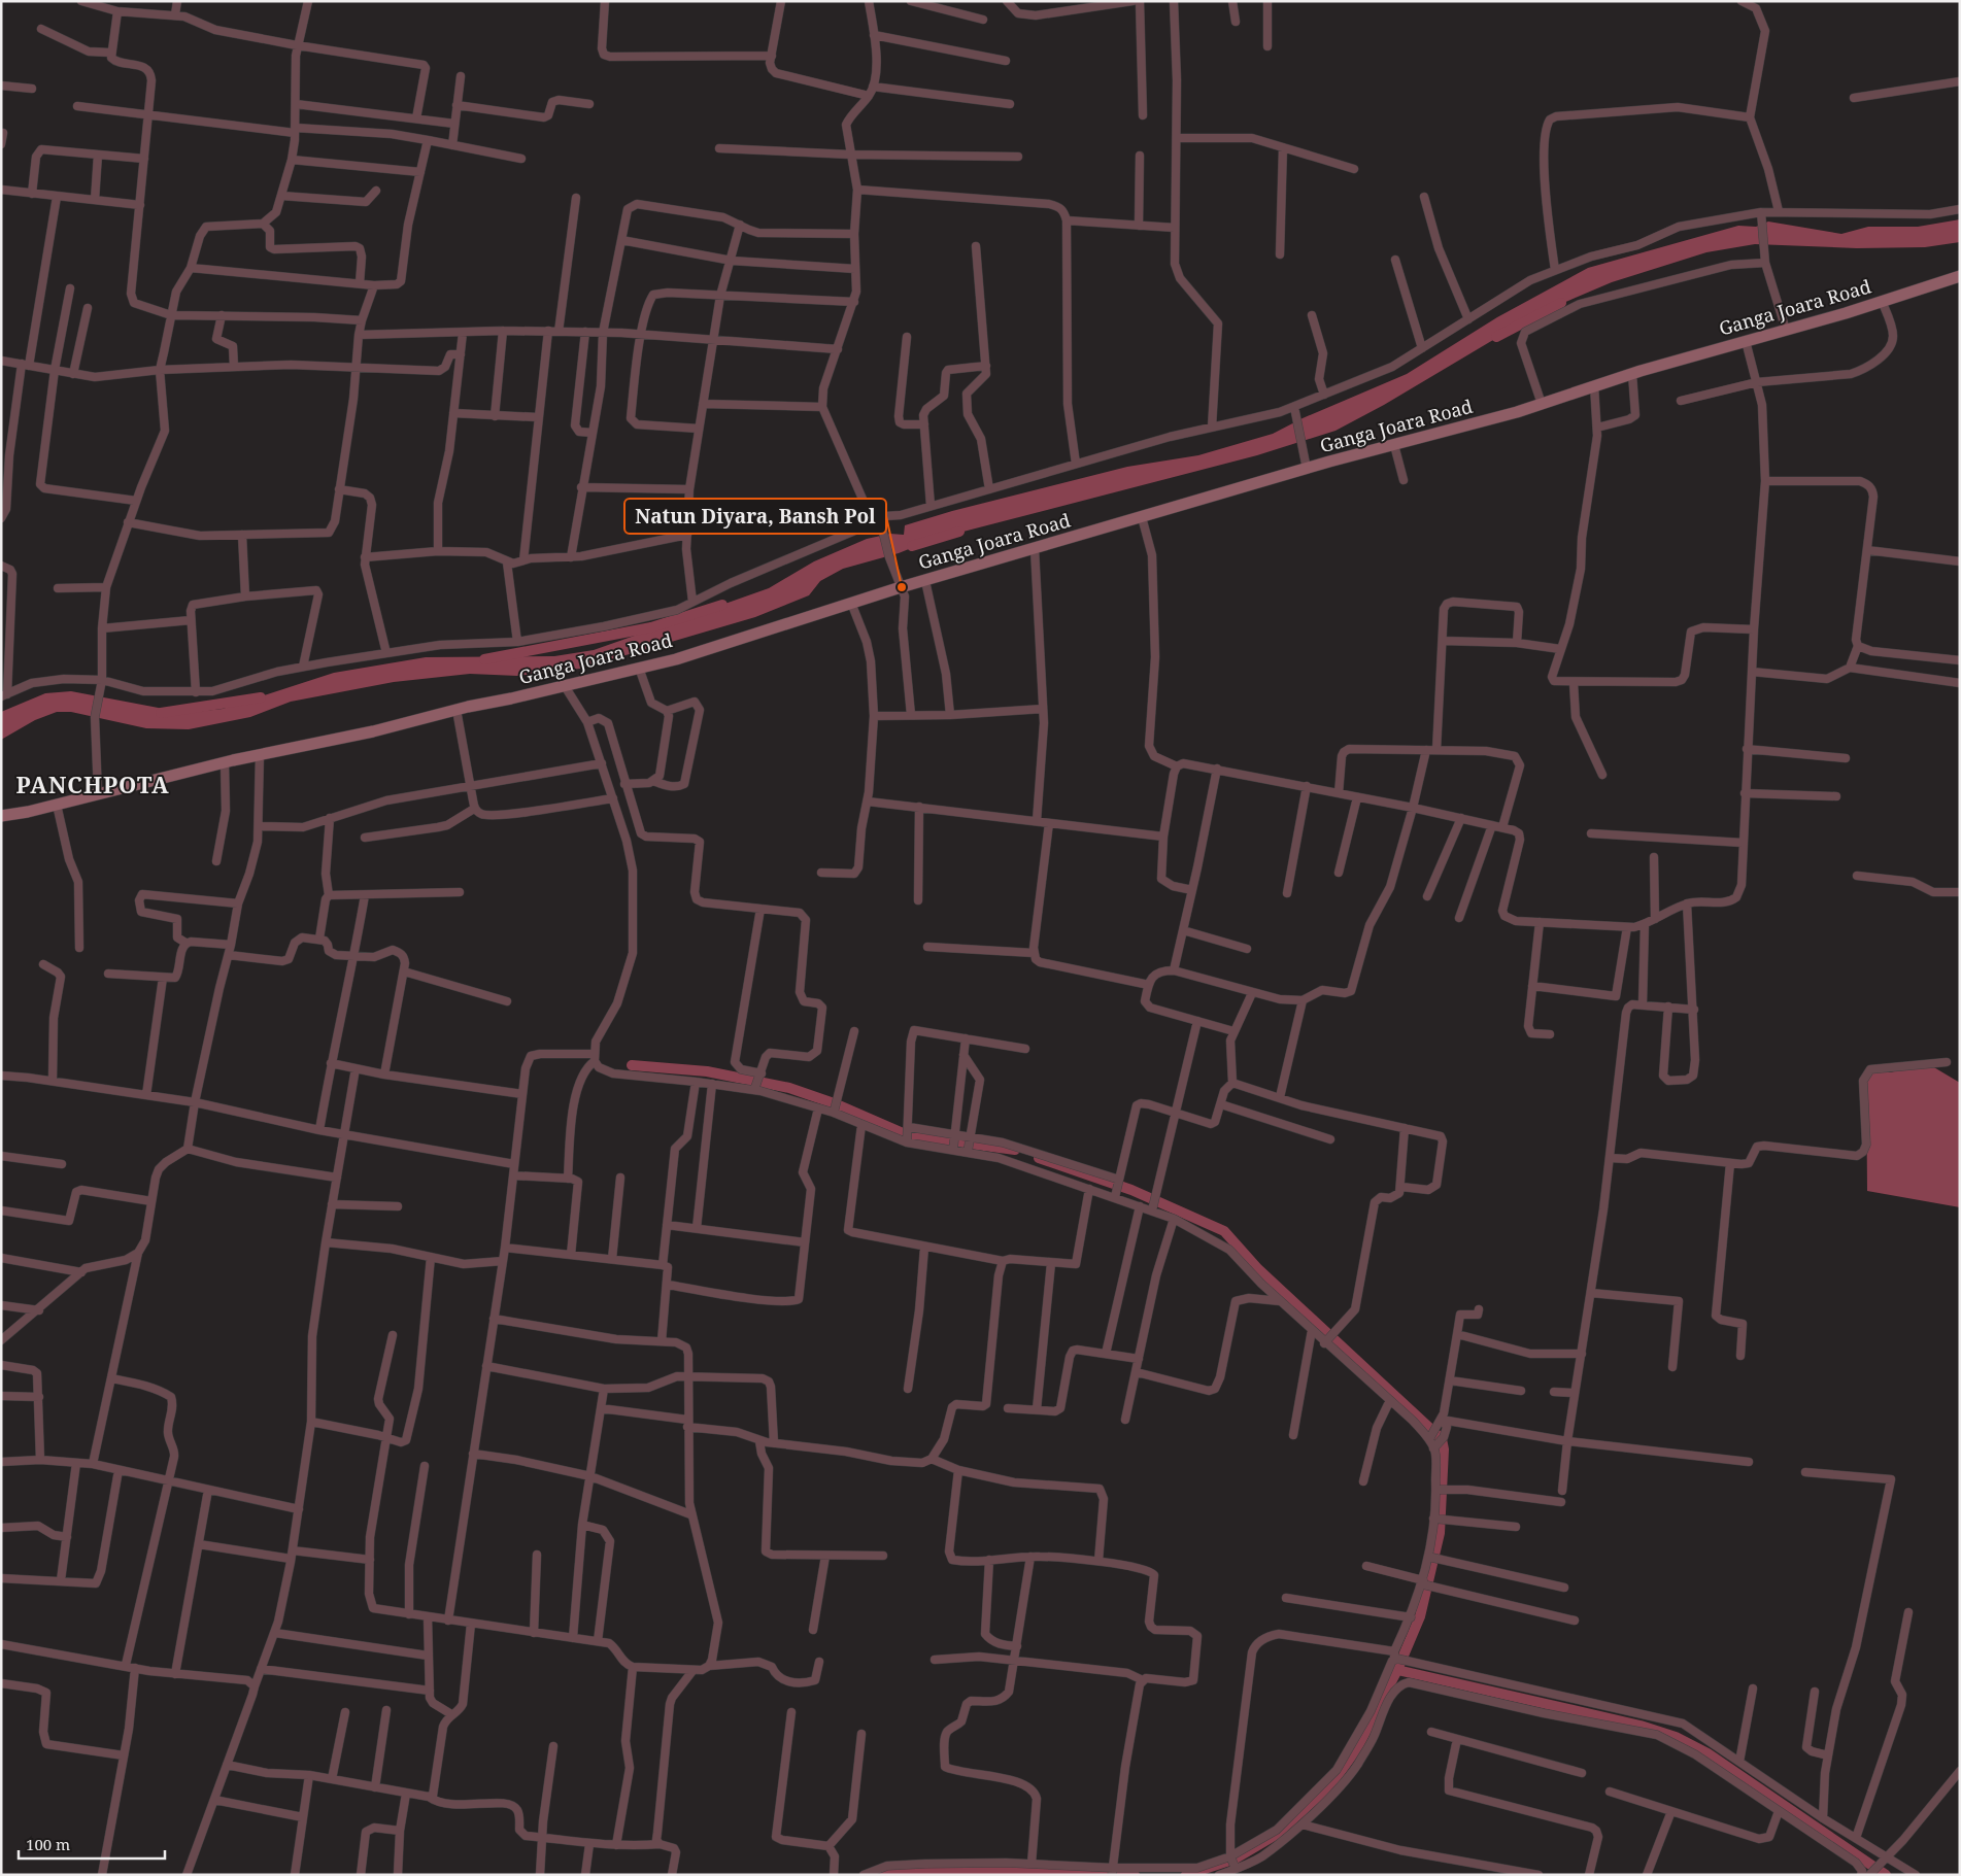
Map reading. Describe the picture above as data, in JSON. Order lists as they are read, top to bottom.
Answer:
{
  "streets": {
    "main road": ["Ganga Joara Road"]
  },
  "districts": ["PANCHPOTA"],
  "places": ["Natun Diyara, Bansh Pol"],
  "scale_bar": "100 m"
}
